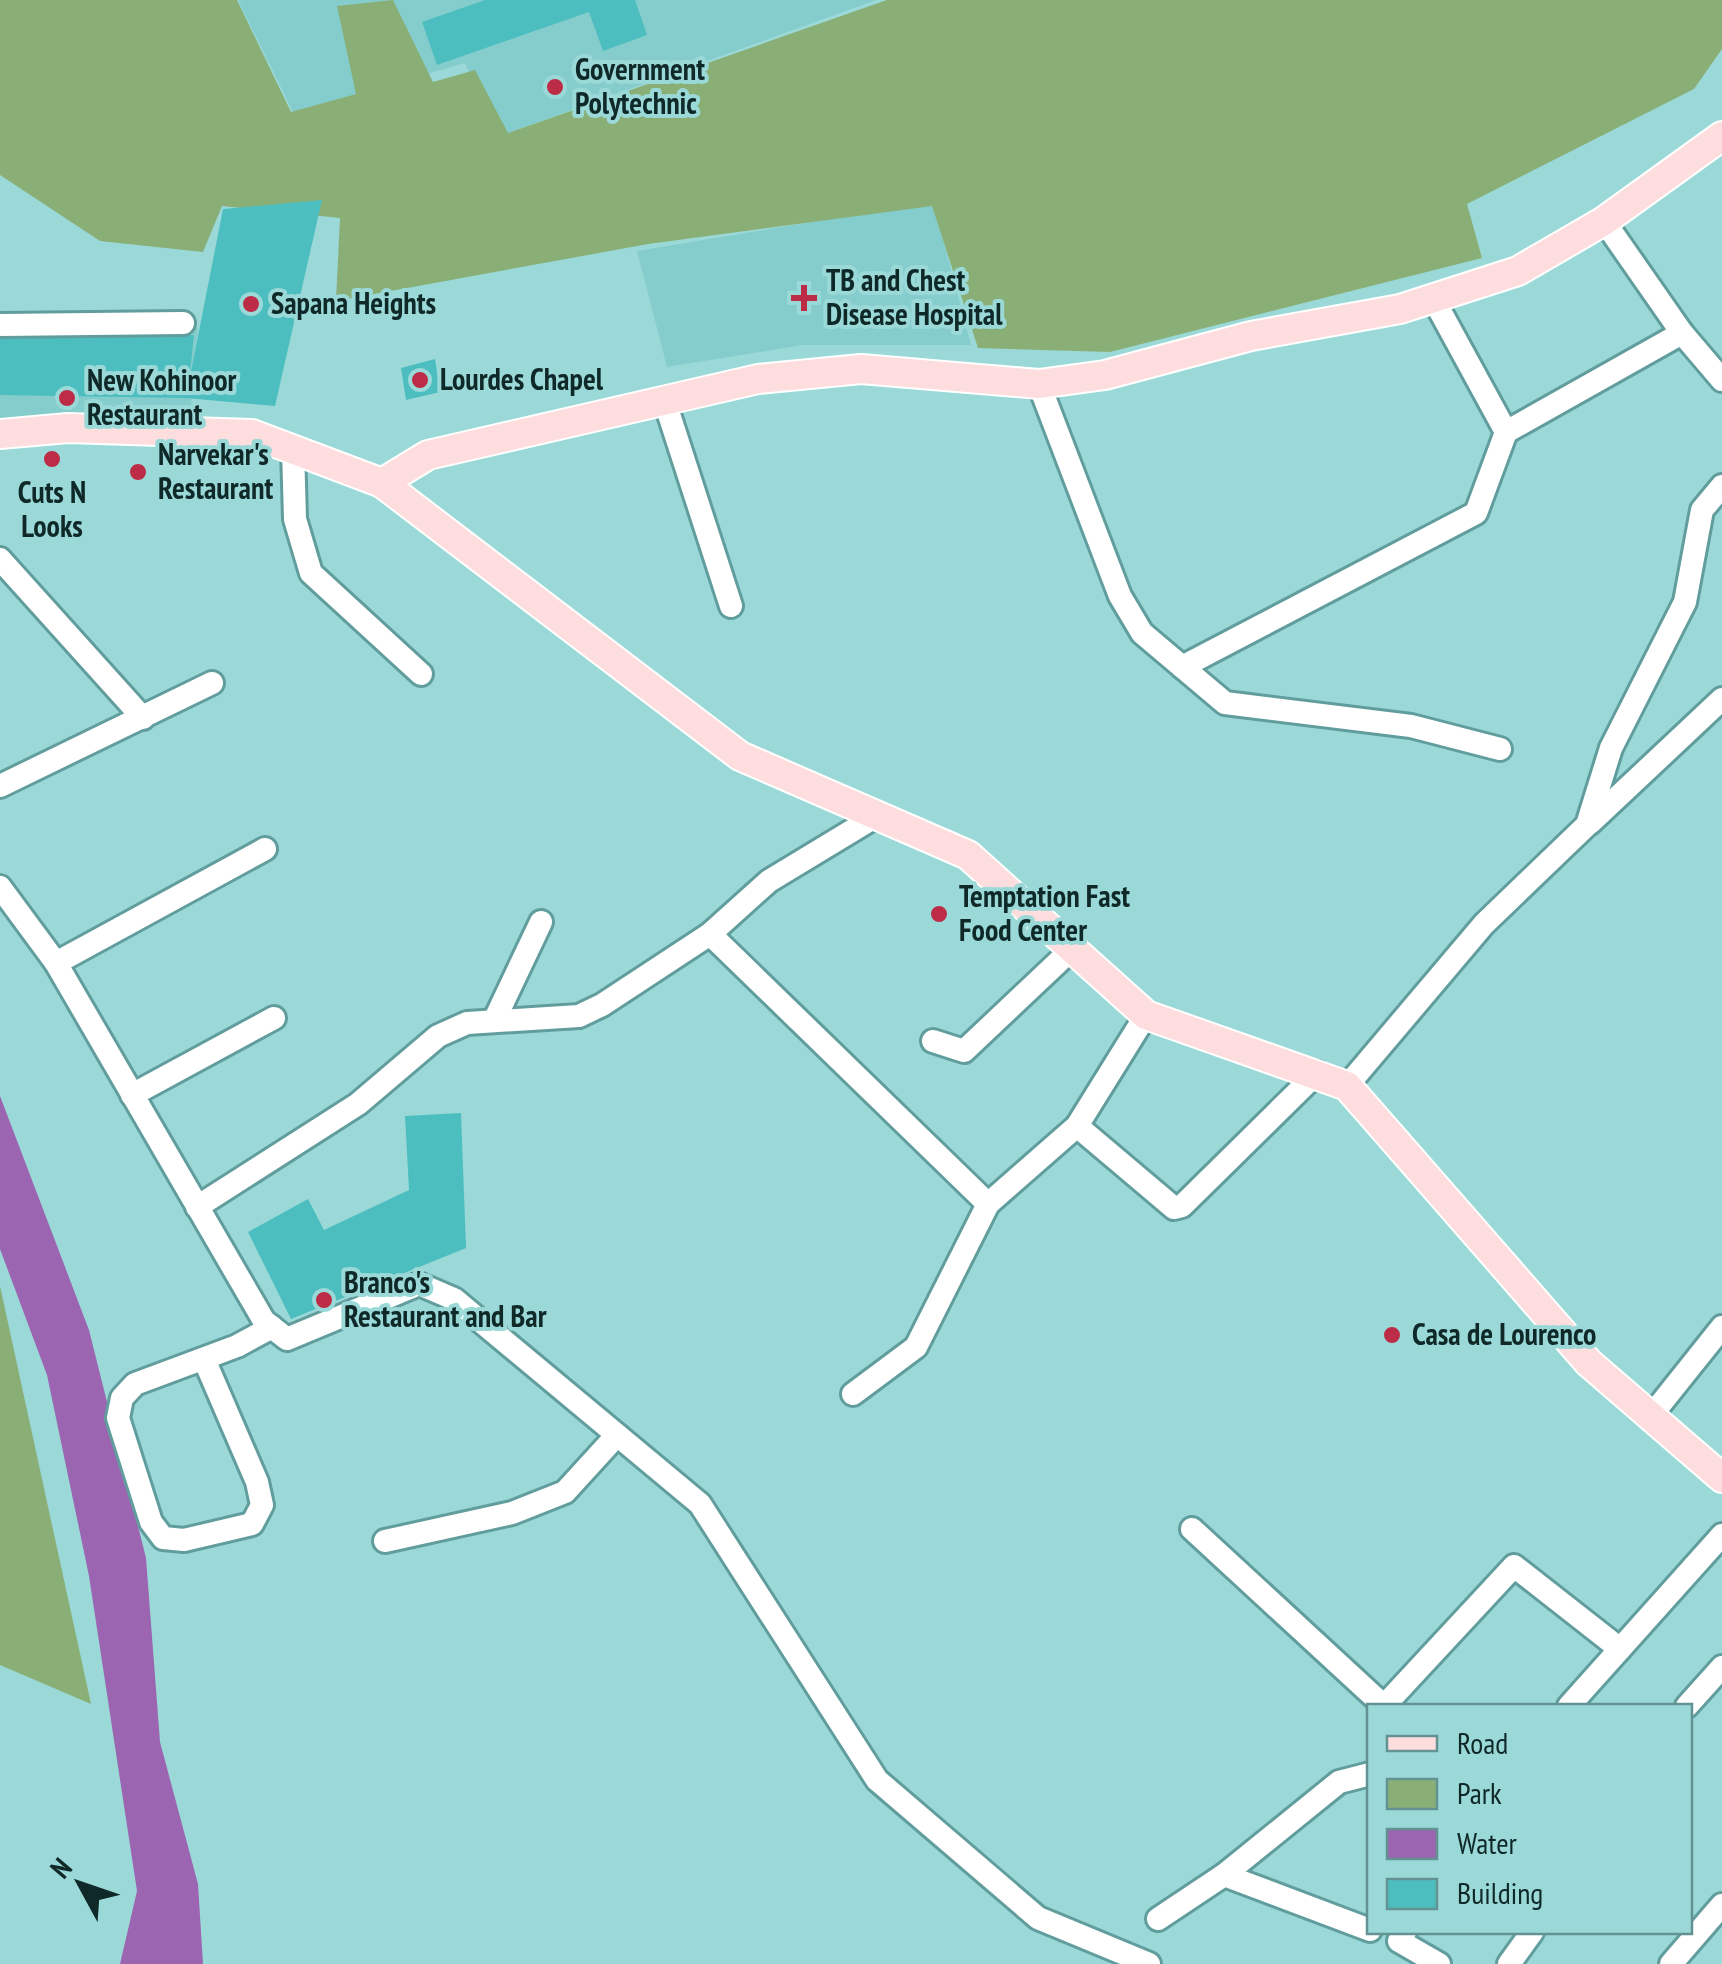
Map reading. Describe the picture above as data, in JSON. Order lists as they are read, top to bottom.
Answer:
{
  "places": {
    "other": [
      "Government Polytechnic",
      "Sapana Heights",
      "Lourdes Chapel",
      "New Kohinoor Restaurant",
      "Cuts N Looks",
      "Narvekar's Restaurant",
      "Temptation Fast Food Center",
      "Branco's Restaurant and Bar",
      "Casa de Lourenco"
    ],
    "health": ["TB and Chest Disease Hospital"]
  },
  "legend": [
    "Road",
    "Park",
    "Water",
    "Building"
  ],
  "north": "top left"
}
